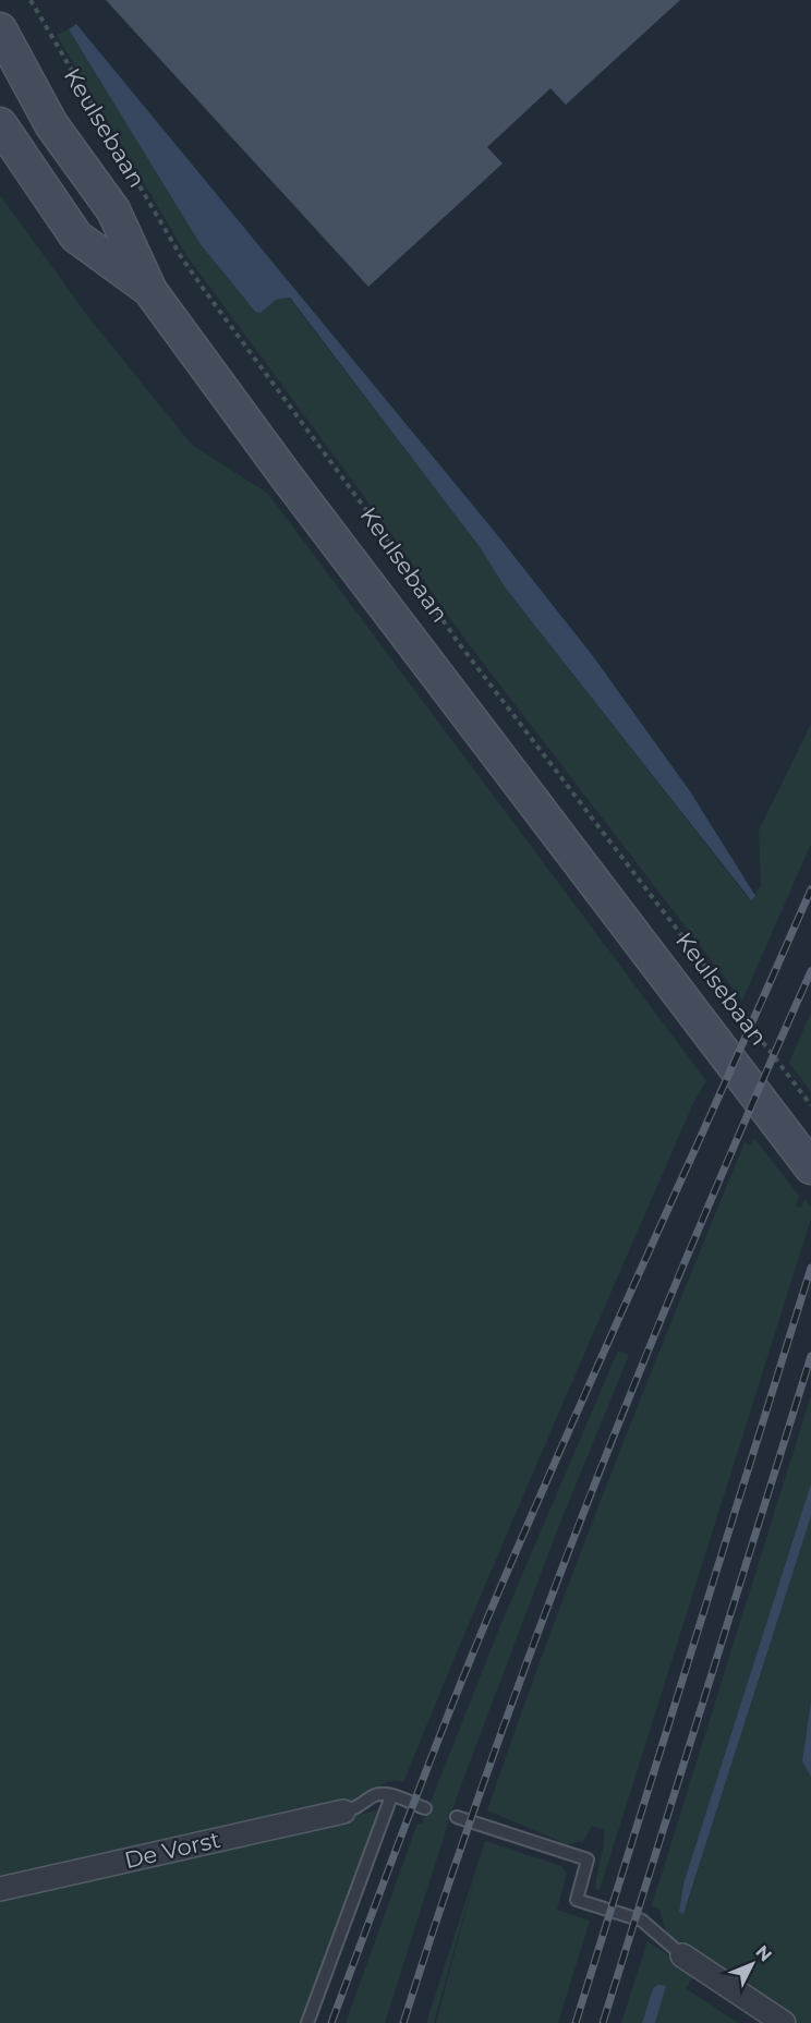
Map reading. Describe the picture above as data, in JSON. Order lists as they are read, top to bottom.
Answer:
{
  "streets": {
    "main road": ["Keulsebaan"],
    "street": ["De Vorst"]
  },
  "north": "top right"
}
